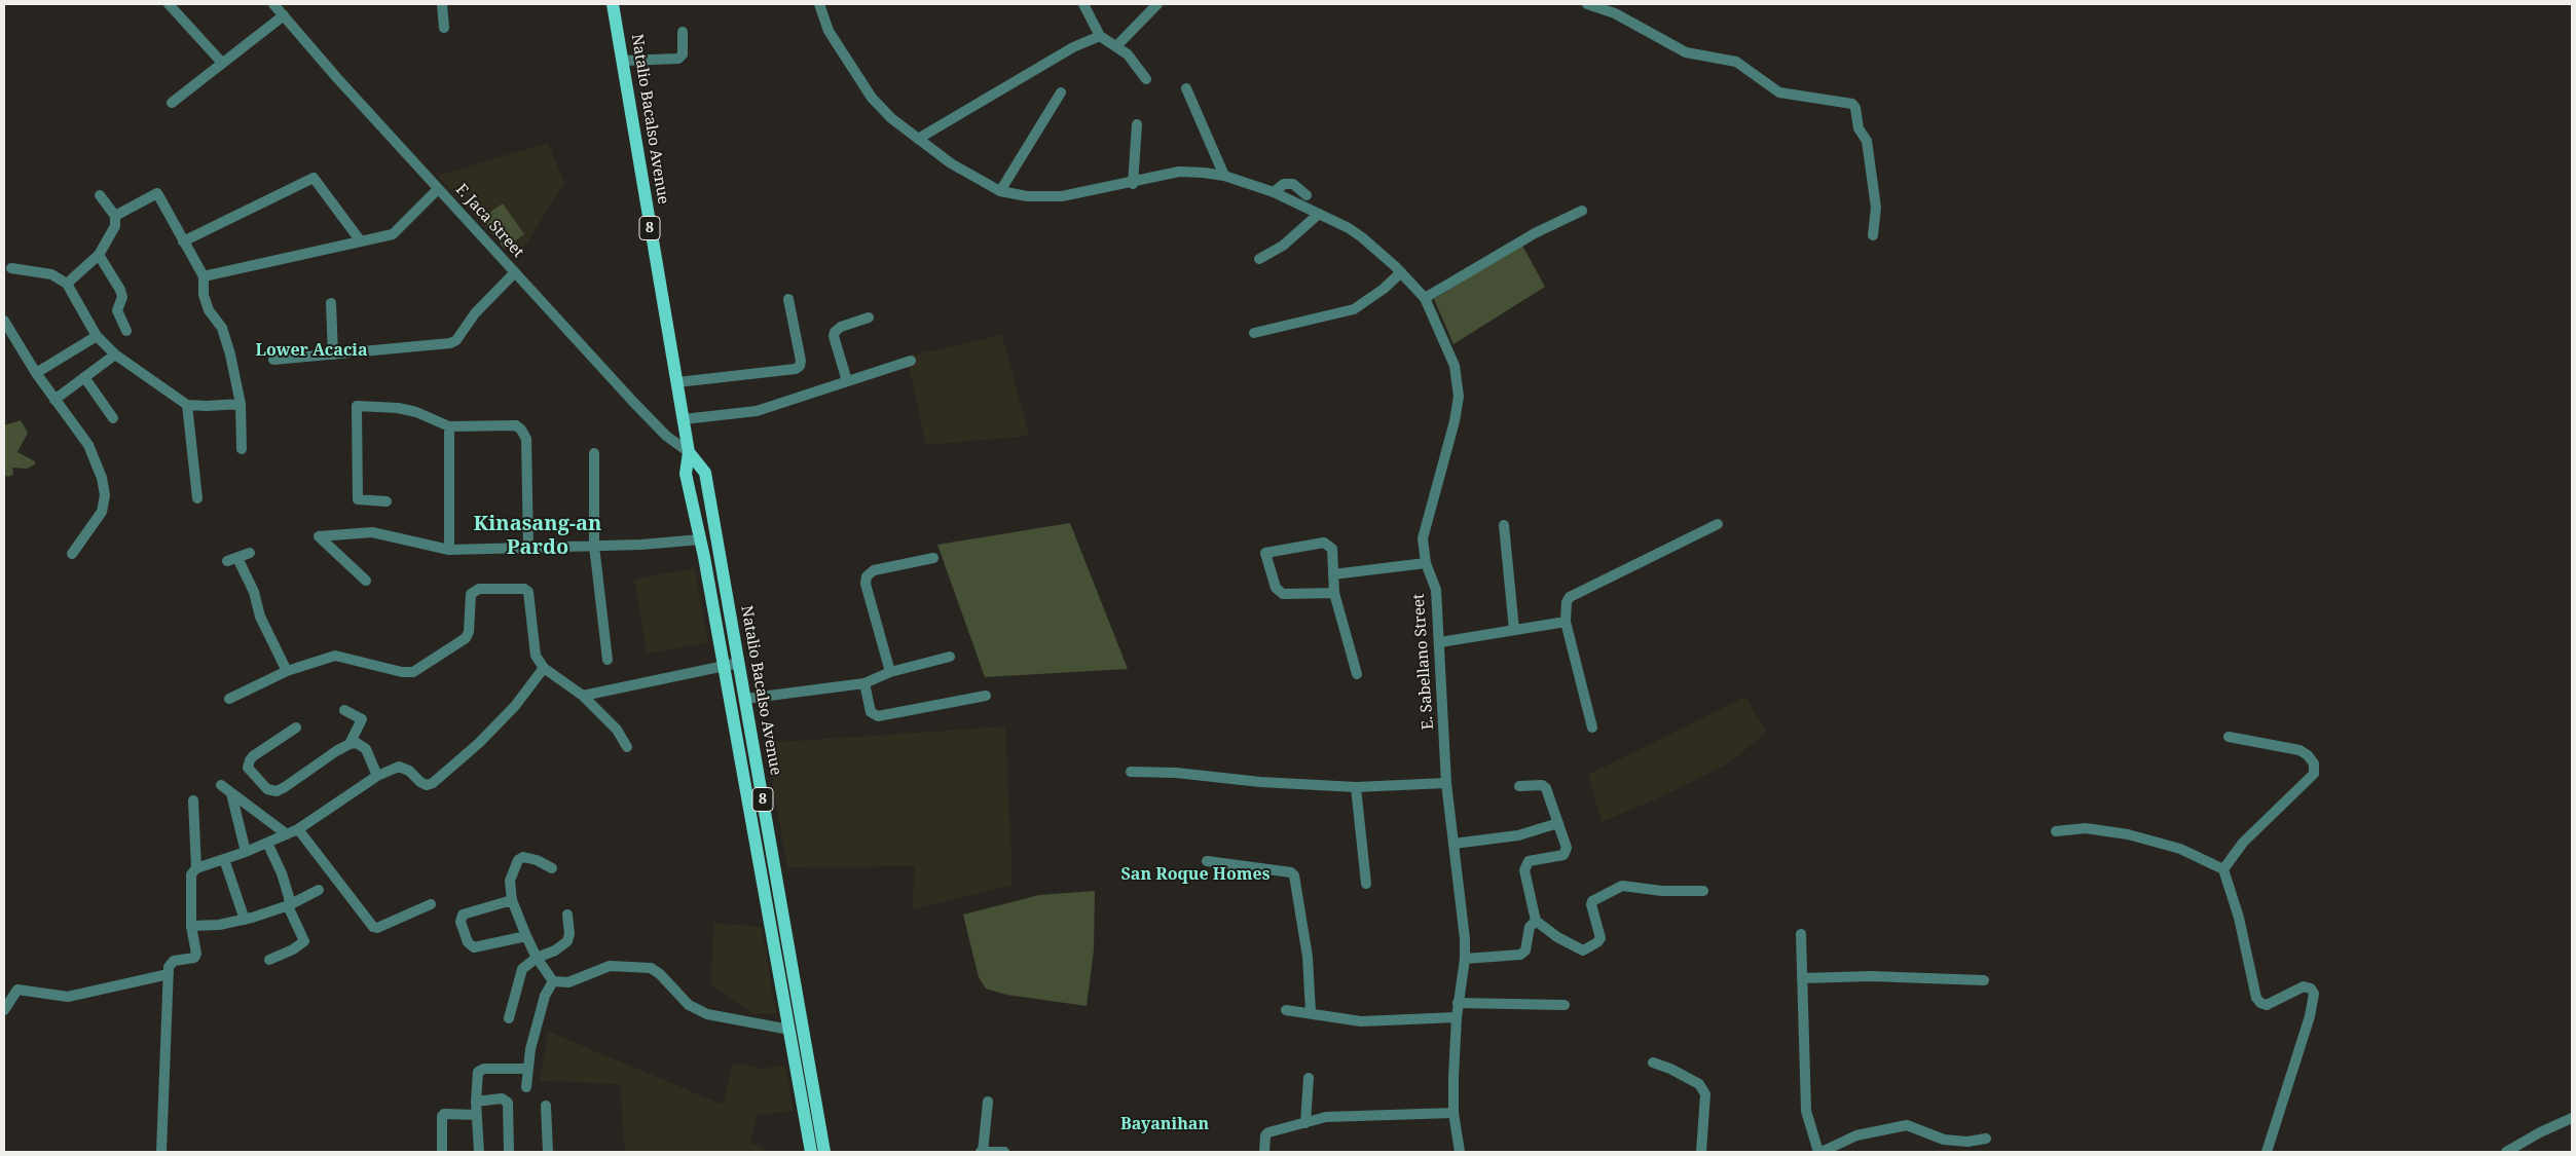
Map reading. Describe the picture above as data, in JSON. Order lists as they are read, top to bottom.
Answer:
{
  "streets": {
    "main road": ["Natalio Bacalso Avenue", "8"],
    "street": ["F. Jaca Street", "E. Sabellano Street"]
  },
  "crossings": [
    ["Natalio Bacalso Avenue", "F. Jaca Street"]
  ],
  "districts": [
    "Lower Acacia",
    "Kinasang-an Pardo",
    "San Roque Homes",
    "Bayanihan"
  ]
}
